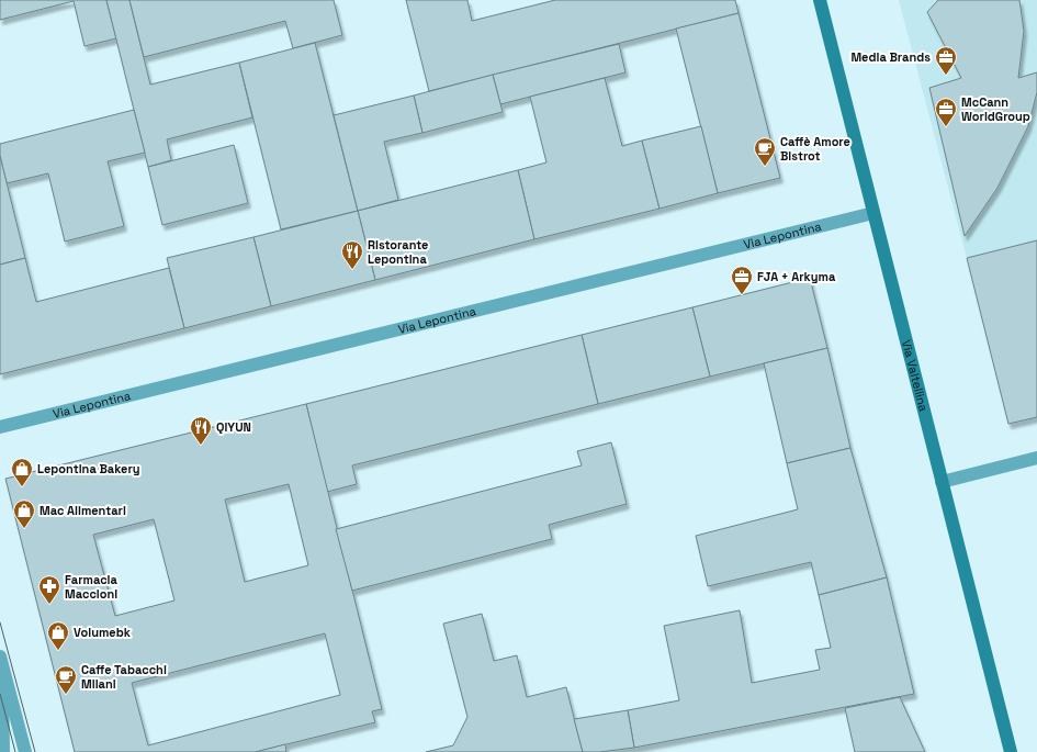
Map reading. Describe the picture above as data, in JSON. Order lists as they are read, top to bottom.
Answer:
{
  "streets": {
    "main road": ["Via Valtellina"],
    "street": ["Via Lepontina"]
  },
  "crossings": [
    ["Via Lepontina", "Via Valtellina"]
  ],
  "places": {
    "office": ["Media Brands", "McCann WorldGroup", "FJA + Arkyma"],
    "cafe": ["Caffè Amore Bistrot", "Caffe Tabacchi Milani"],
    "restaurant": ["Ristorante Lepontina", "QIYUN"],
    "shop": ["Lepontina Bakery", "Mac Alimentari", "Volumebk"],
    "pharmacy": ["Farmacia Maccioni"]
  }
}
